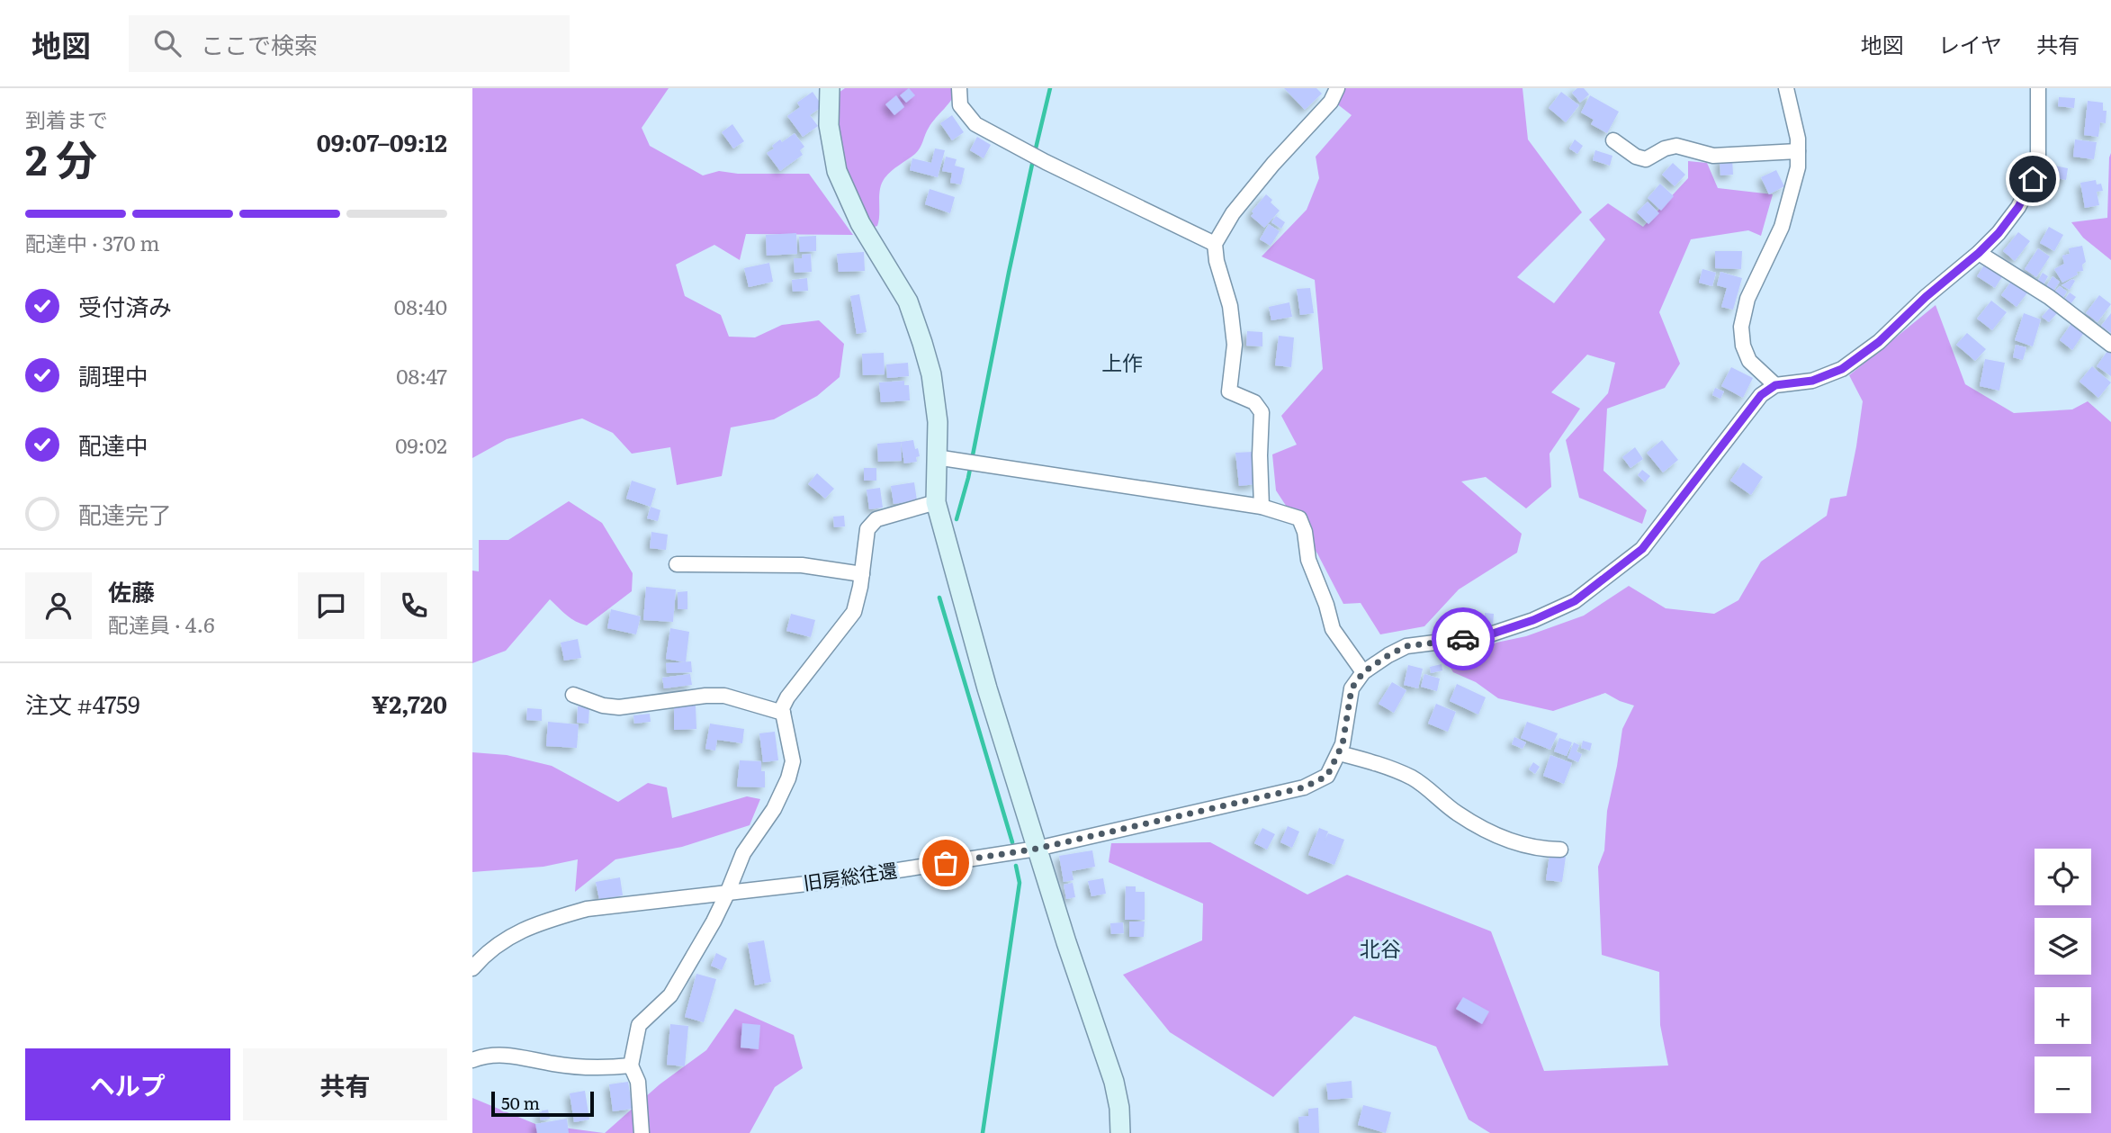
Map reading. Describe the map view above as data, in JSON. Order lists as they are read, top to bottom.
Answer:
{
  "streets": {
    "street": ["旧房総往還"]
  },
  "districts": ["上作", "北谷"],
  "scale_bar": "50 m",
  "page": {
    "header": "地図",
    "search": "ここで検索",
    "nav": ["地図", "レイヤ", "共有"],
    "heading": ["2 分", "到着まで", "09:07–09:12"],
    "panel": [
      "佐藤",
      "配達員 · 4.6",
      "注文 #4759",
      "¥2,720"
    ],
    "bar": "配達中 · 370 m",
    "list": [
      ["受付済み", "08:40"],
      ["調理中", "08:47"],
      ["配達中", "09:02"],
      "配達完了"
    ],
    "map_buttons": ["+", "−"],
    "buttons": ["ヘルプ", "共有"],
    "scale": "50 m"
  }
}
